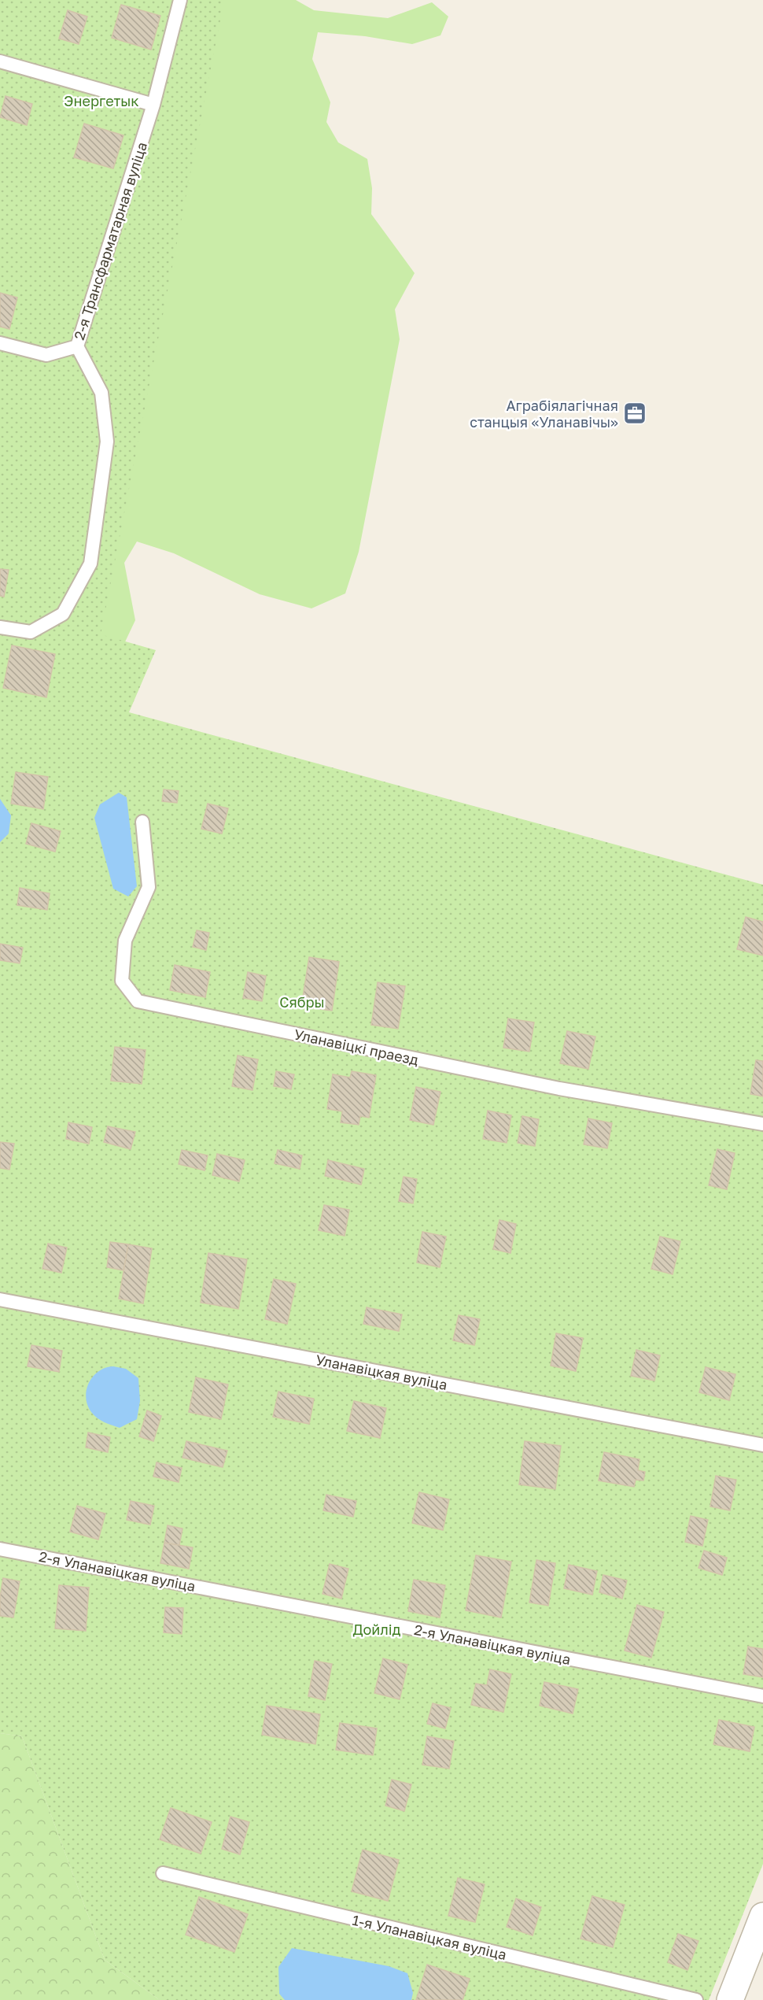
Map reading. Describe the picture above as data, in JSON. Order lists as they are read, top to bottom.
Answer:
{
  "streets": {
    "lane": [
      "2-я Трансфарматарная вуліца",
      "Уланавіцкі праезд",
      "Уланавіцкая вуліца",
      "2-я Уланавіцкая вуліца",
      "1-я Уланавіцкая вуліца"
    ]
  },
  "parks": ["Энергетык", "Сябры", "Дойлід"],
  "places": {
    "office": ["Аграбіялагічная станцыя «Уланавічы»"]
  }
}
